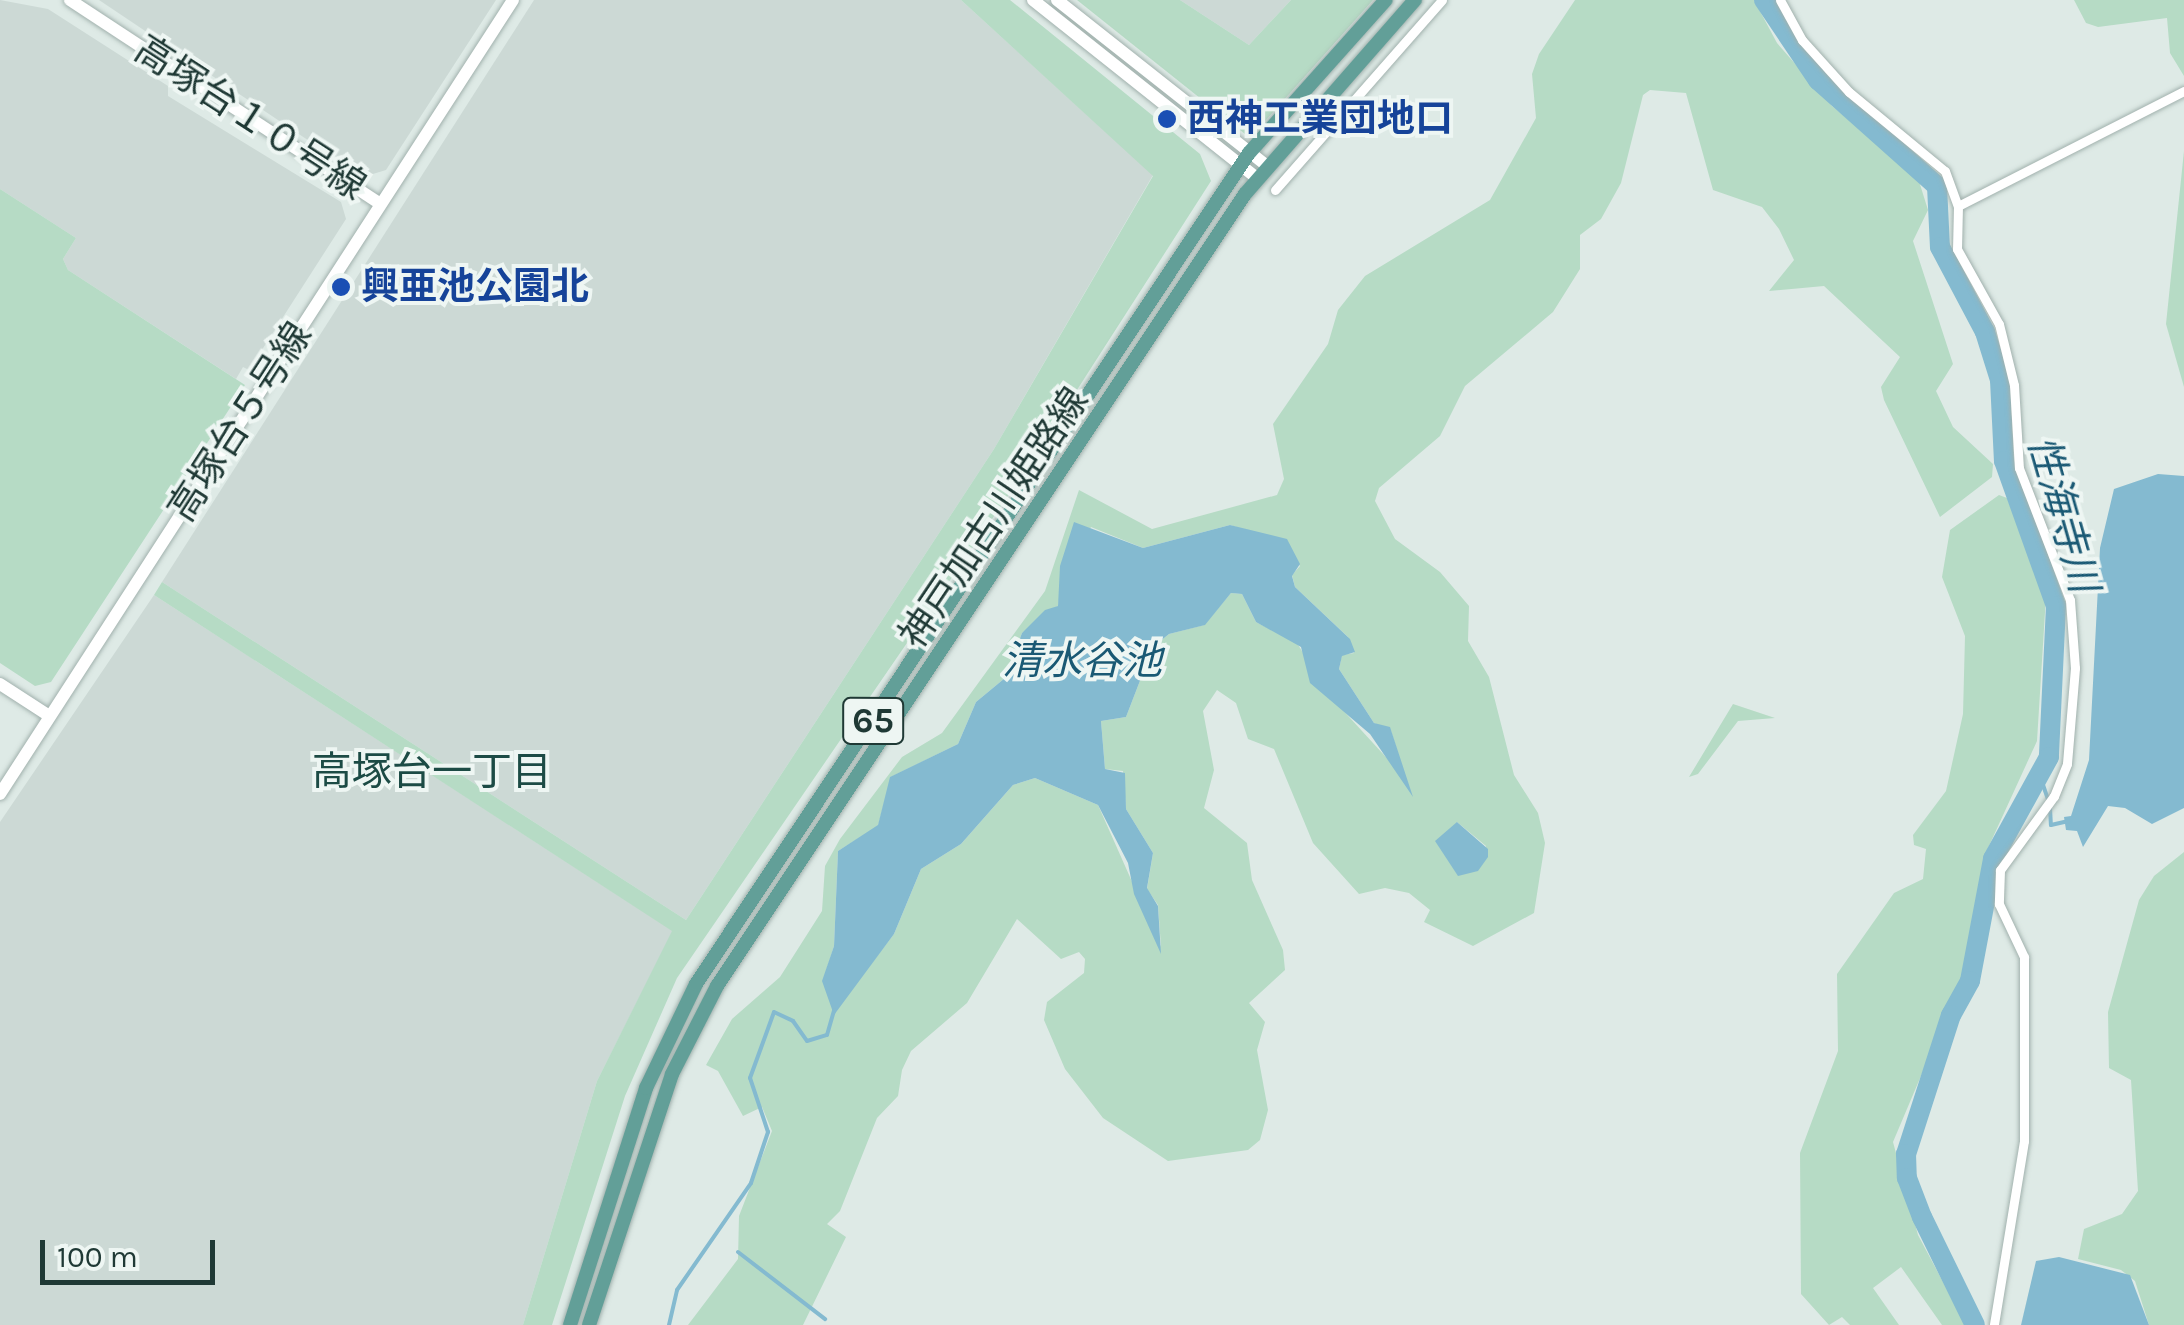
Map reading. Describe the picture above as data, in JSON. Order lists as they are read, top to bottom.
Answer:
{
  "streets": {
    "main road": ["神戸加古川姫路線", "65"],
    "street": ["高塚台１０号線", "高塚台５号線"]
  },
  "crossings": [
    ["高塚台１０号線", "高塚台５号線"]
  ],
  "districts": ["高塚台一丁目"],
  "water": ["性海寺川", "清水谷池"],
  "places": ["西神工業団地口", "興亜池公園北"],
  "scale_bar": "100 m"
}
